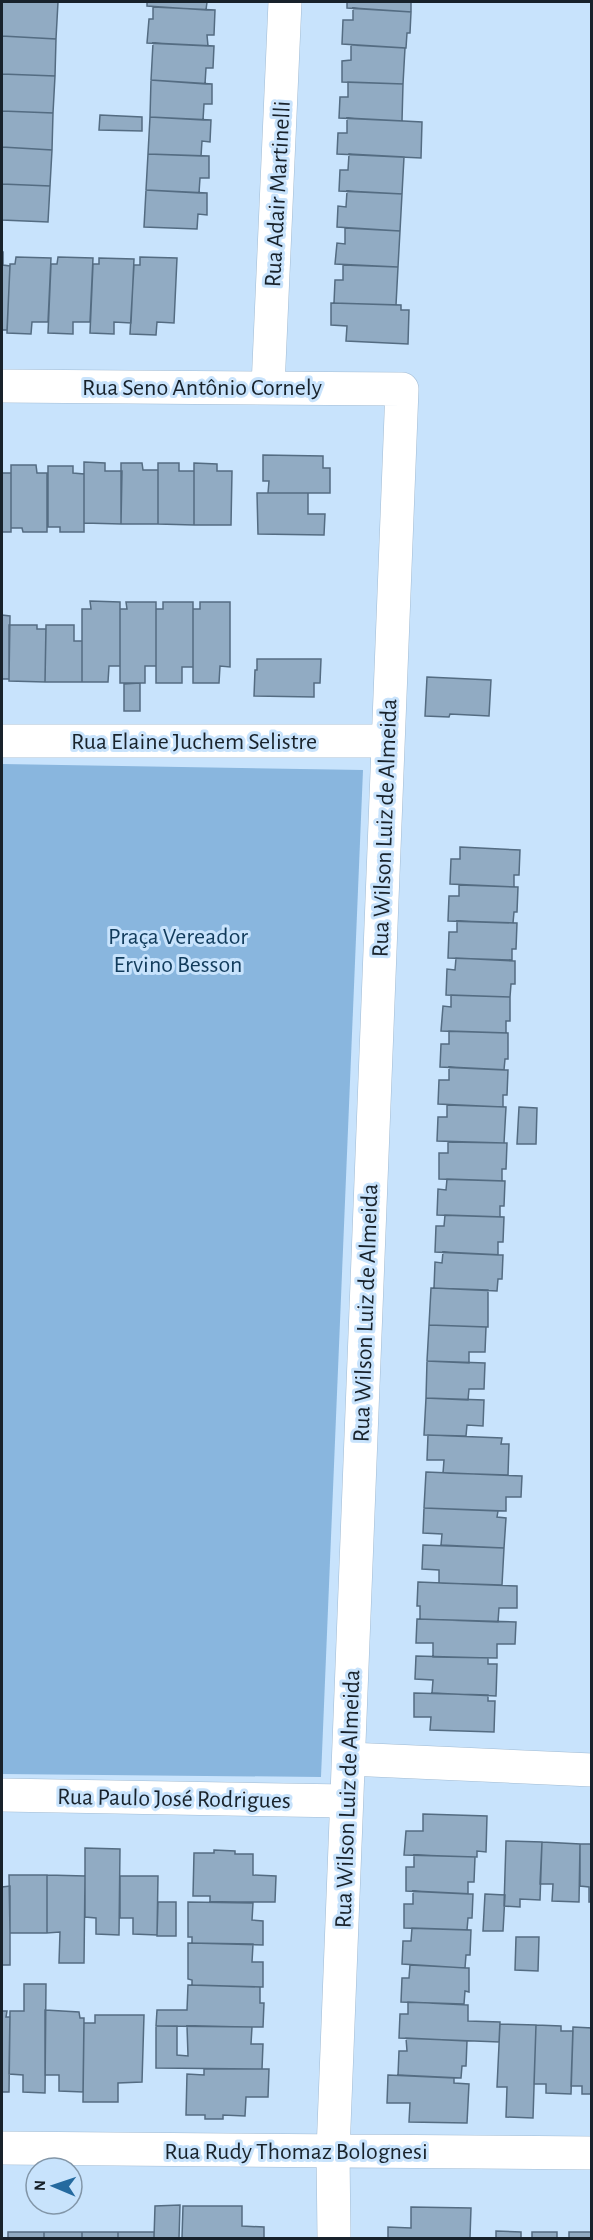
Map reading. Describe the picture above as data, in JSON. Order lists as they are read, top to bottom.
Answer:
{
  "streets": {
    "street": [
      "Rua Adair Martinelli",
      "Rua Seno Antônio Cornely",
      "Rua Elaine Juchem Selistre",
      "Rua Wilson Luiz de Almeida",
      "Rua Paulo José Rodrigues",
      "Rua Rudy Thomaz Bolognesi"
    ]
  },
  "crossings": [
    ["Rua Adair Martinelli", "Rua Seno Antônio Cornely"],
    ["Rua Seno Antônio Cornely", "Rua Wilson Luiz de Almeida"],
    ["Rua Elaine Juchem Selistre", "Rua Wilson Luiz de Almeida"],
    ["Rua Wilson Luiz de Almeida", "Rua Paulo José Rodrigues"],
    ["Rua Wilson Luiz de Almeida", "Rua Rudy Thomaz Bolognesi"]
  ],
  "parks": ["Praça Vereador Ervino Besson"],
  "north": "left"
}
